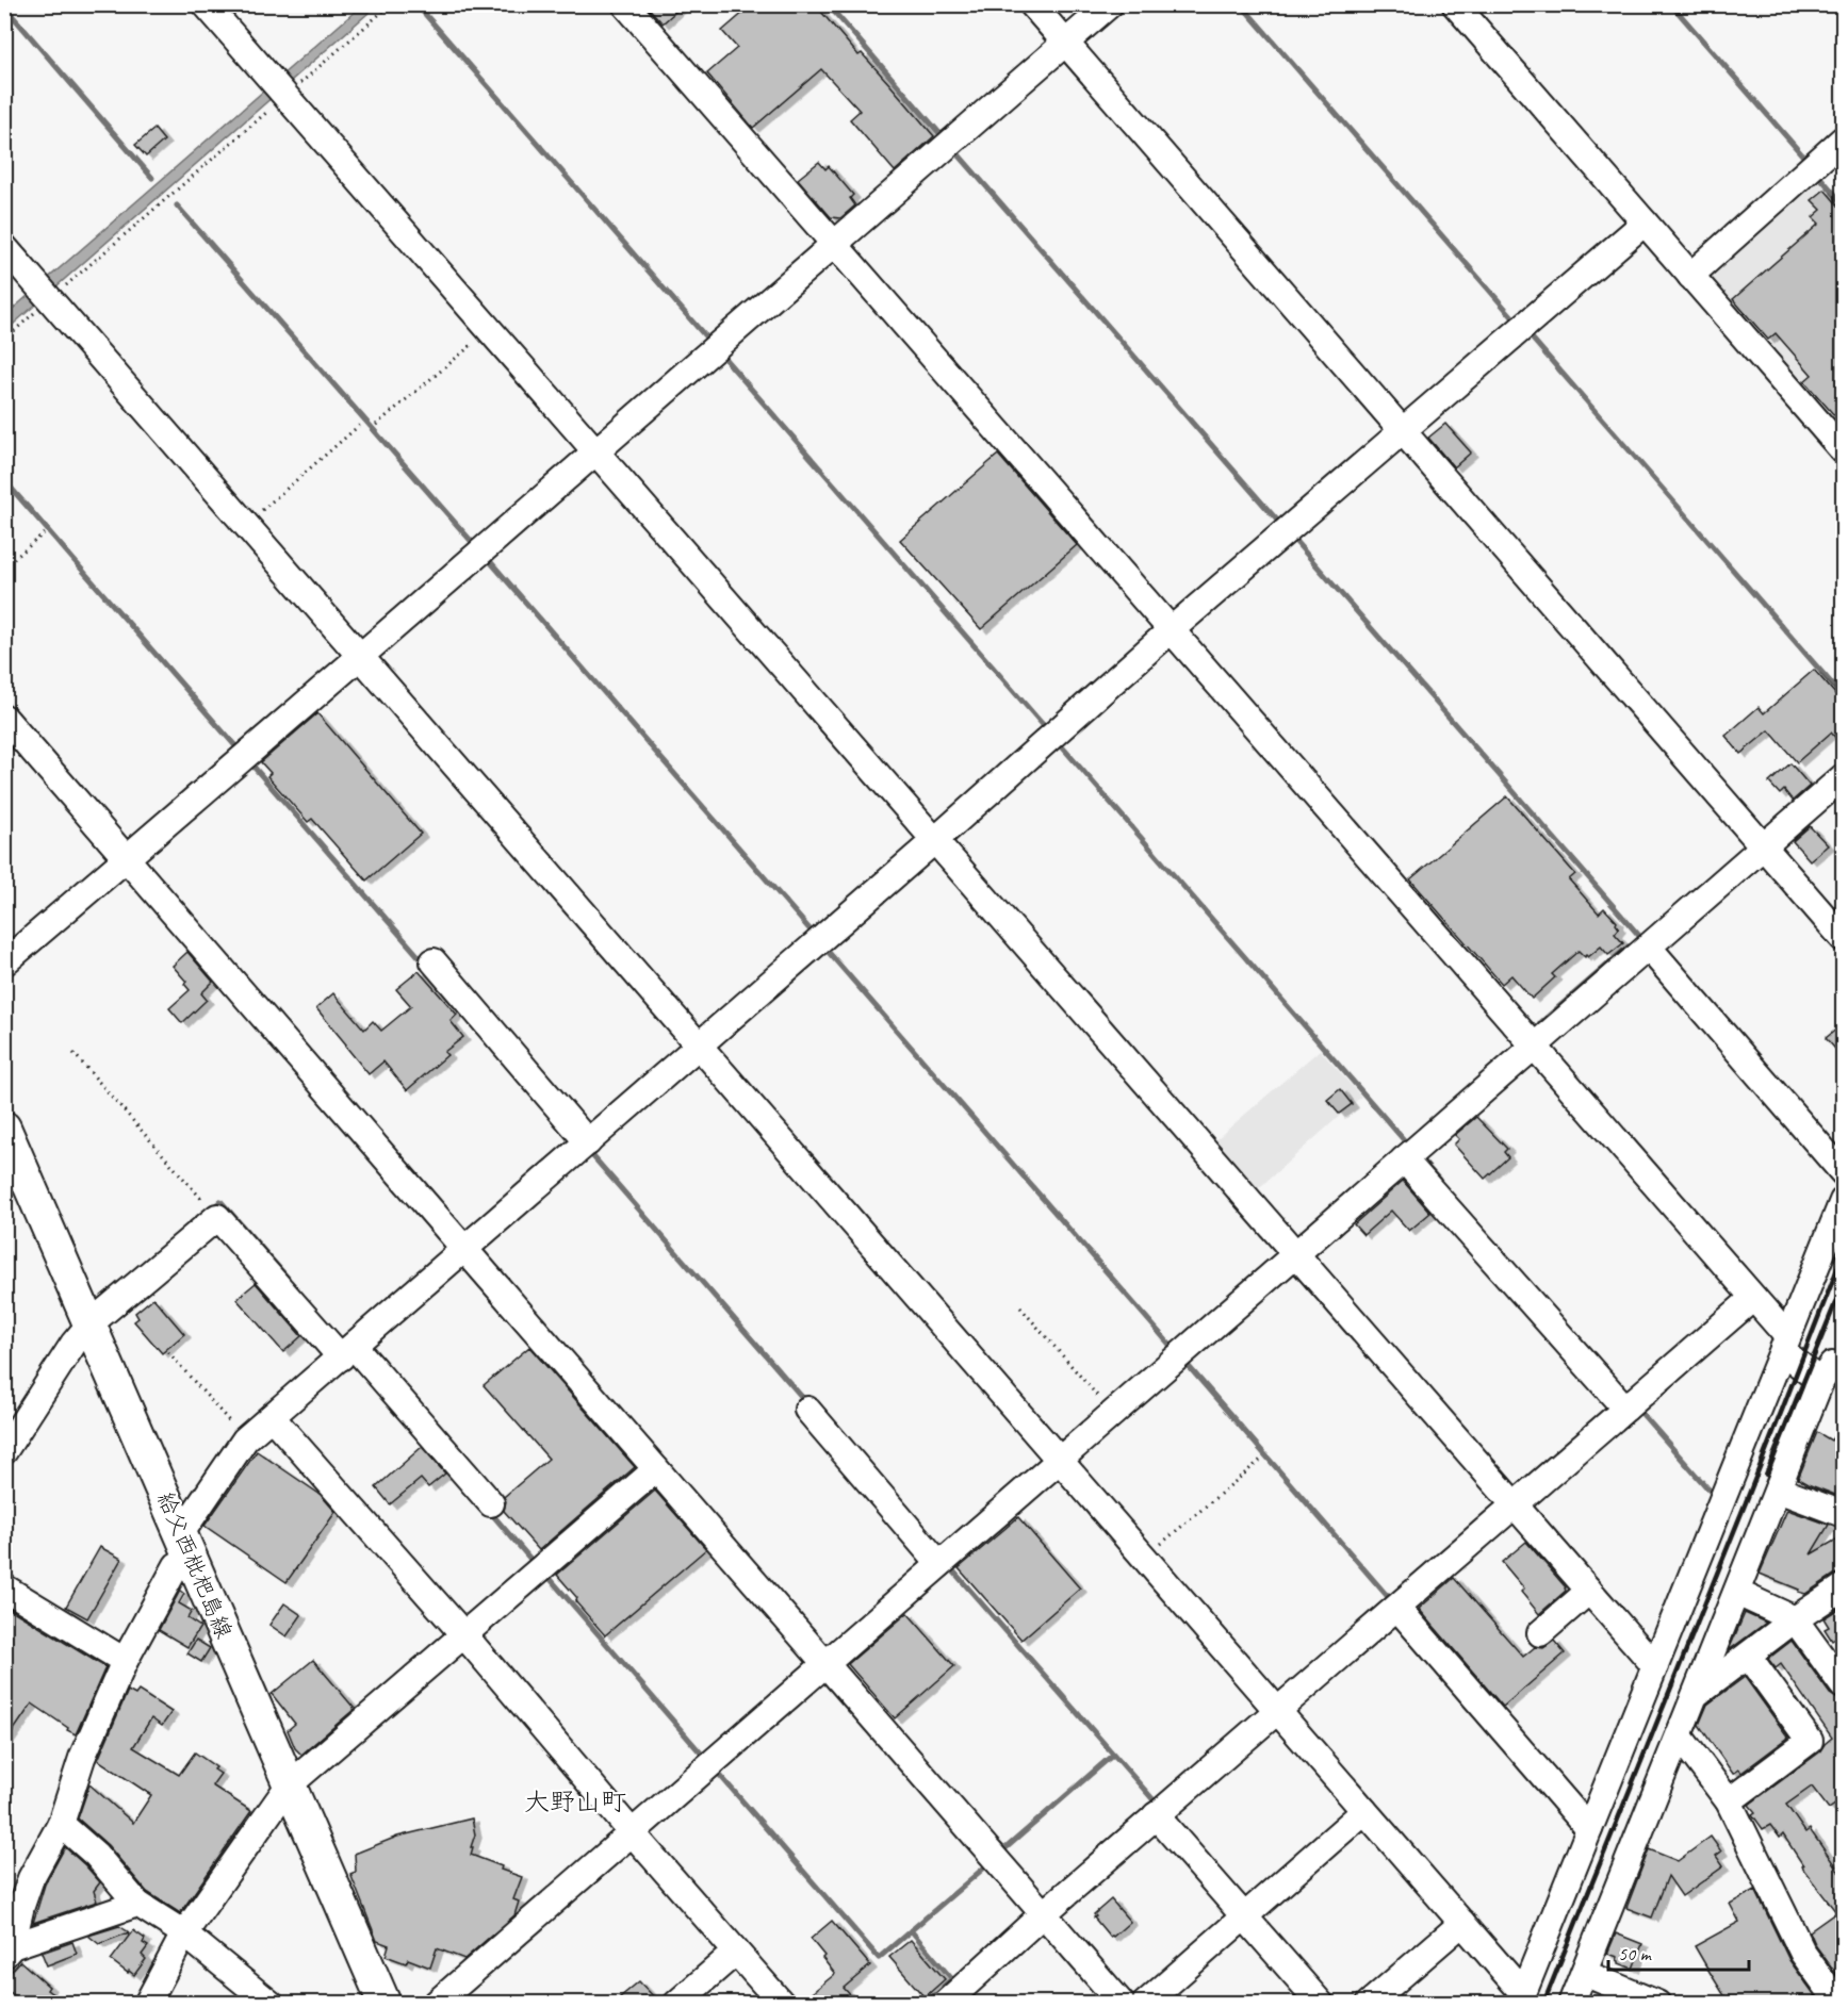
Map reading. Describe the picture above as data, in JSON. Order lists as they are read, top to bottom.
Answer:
{
  "streets": {
    "main road": ["給父西枇杷島線"]
  },
  "districts": ["大野山町"],
  "scale_bar": "50 m"
}
